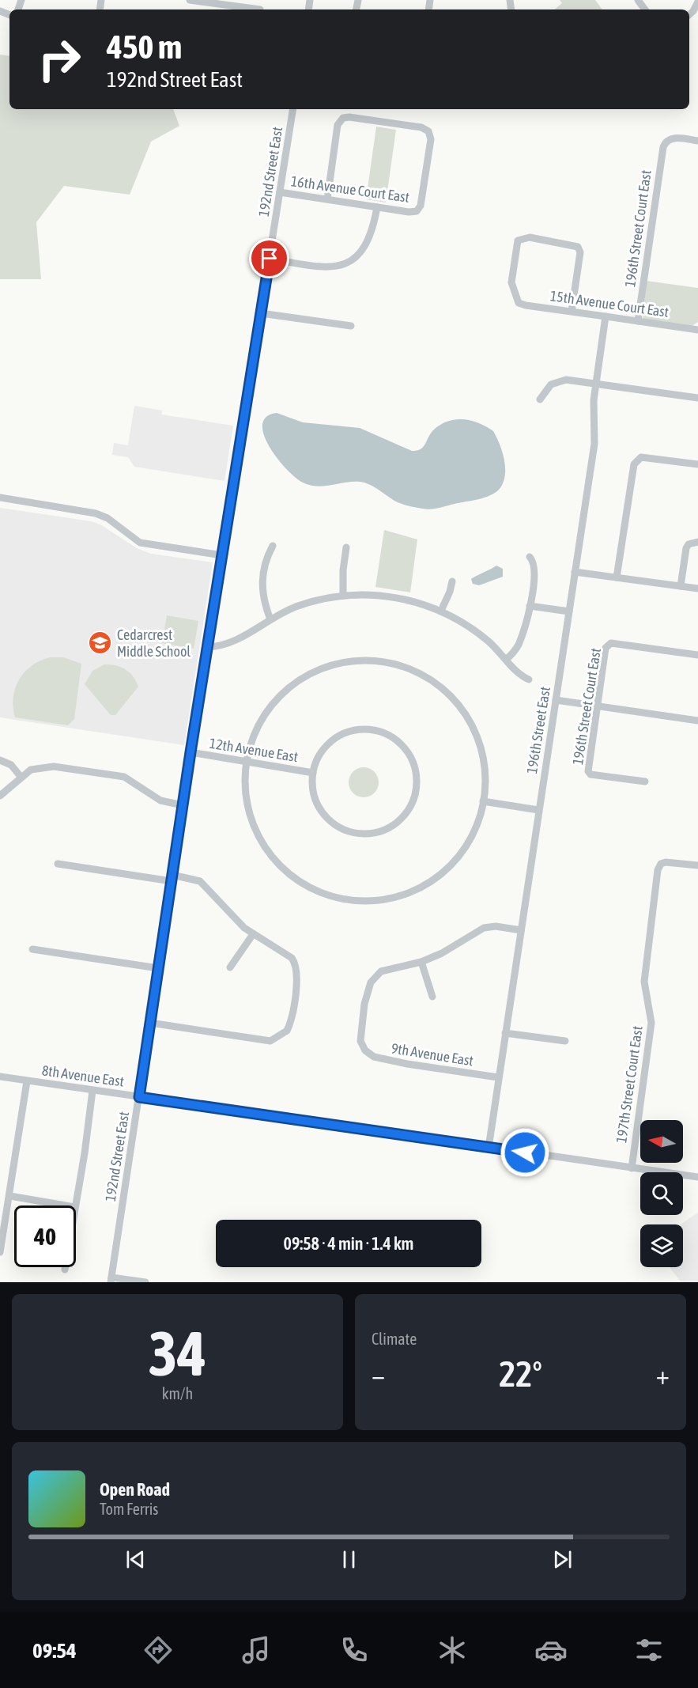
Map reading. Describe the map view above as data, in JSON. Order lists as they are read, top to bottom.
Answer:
{
  "streets": {
    "street": [
      "192nd Street East",
      "16th Avenue Court East",
      "196th Street Court East",
      "15th Avenue Court East",
      "196th Street East",
      "12th Avenue East",
      "9th Avenue East",
      "8th Avenue East",
      "197th Street Court East"
    ]
  },
  "crossings": [
    ["192nd Street East", "16th Avenue Court East"],
    ["192nd Street East", "12th Avenue East"],
    ["192nd Street East", "8th Avenue East"],
    ["196th Street Court East", "15th Avenue Court East"],
    ["15th Avenue Court East", "196th Street East"],
    ["196th Street East", "9th Avenue East"],
    ["196th Street East", "8th Avenue East"],
    ["8th Avenue East", "197th Street Court East"]
  ],
  "places": {
    "school or university": ["Cedarcrest Middle School"]
  },
  "north": "left",
  "page": {
    "turn": ["450 m", "192nd Street East"],
    "limit": "40",
    "trip": "09:58 · 4 min · 1.4 km",
    "tile": [
      ["34", "km/h"],
      "Climate"
    ],
    "heat": ["−", "22°", "+"],
    "song": ["Open Road", "Tom Ferris"],
    "tabs": "09:54"
  }
}
